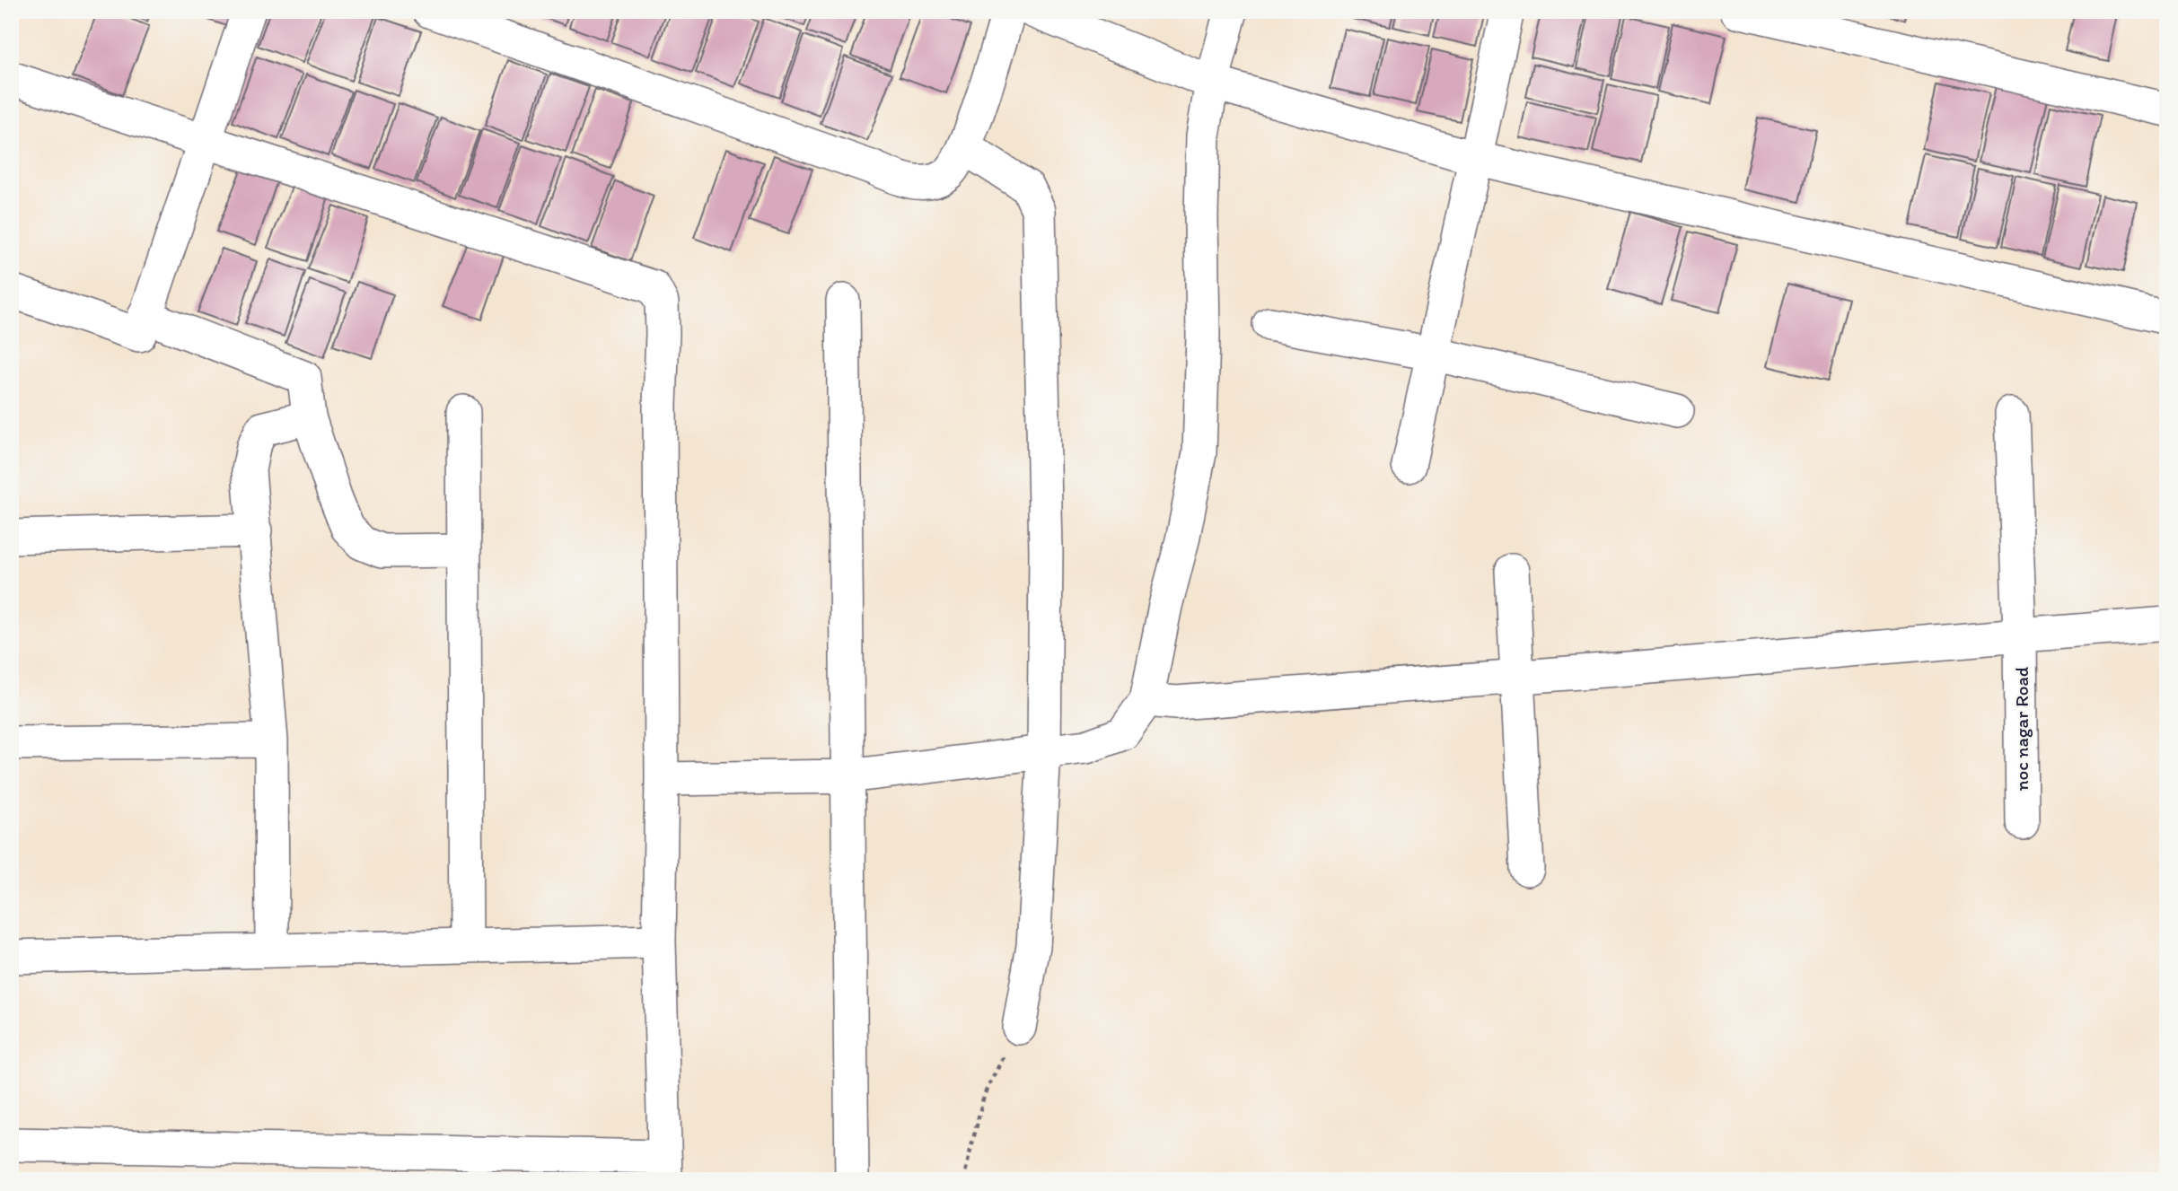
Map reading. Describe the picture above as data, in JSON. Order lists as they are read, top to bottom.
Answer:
{
  "streets": {
    "street": ["noc nagar Road"]
  }
}
